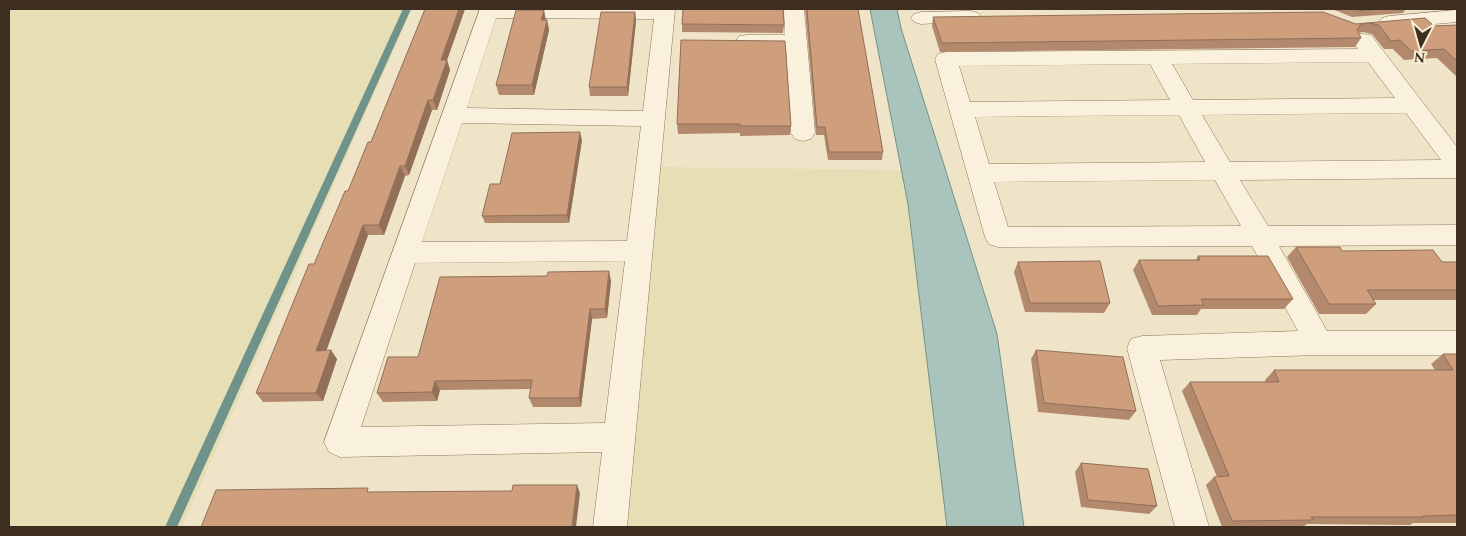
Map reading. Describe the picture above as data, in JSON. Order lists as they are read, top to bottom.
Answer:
{
  "north": "bottom"
}
